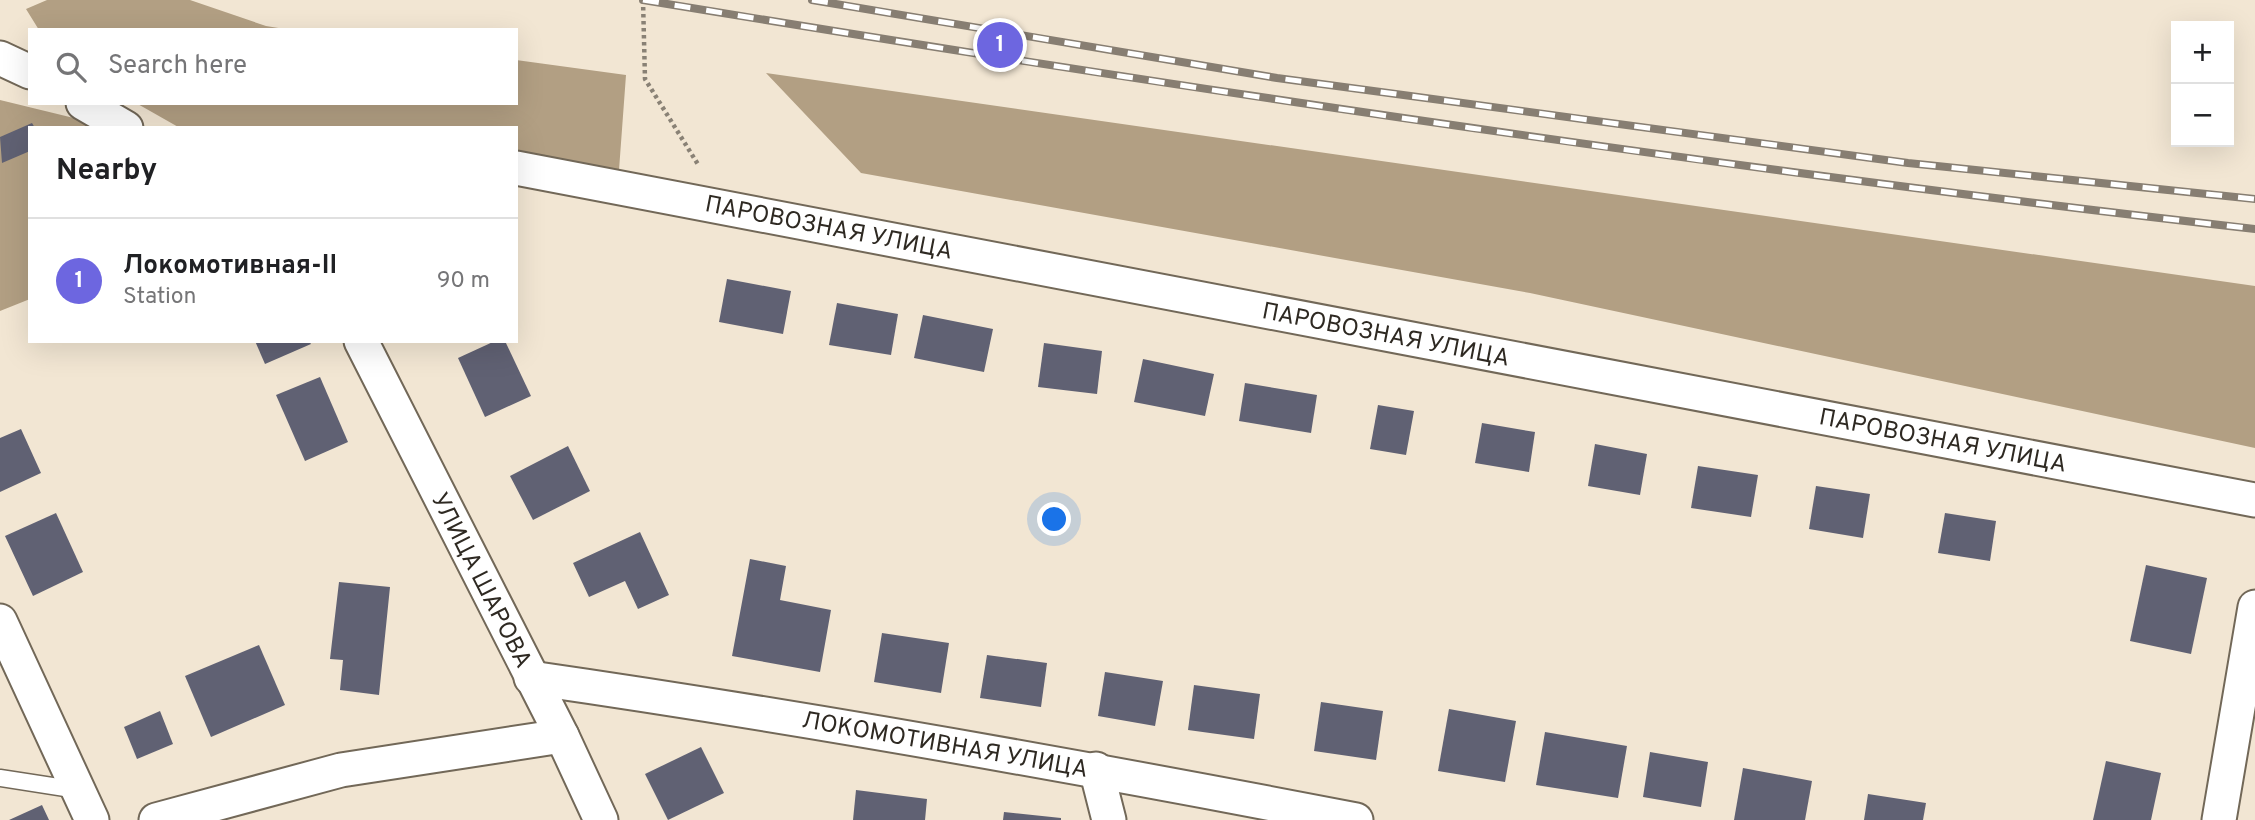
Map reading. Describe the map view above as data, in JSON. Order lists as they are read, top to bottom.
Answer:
{
  "streets": {
    "street": ["ПАРОВОЗНАЯ УЛИЦА", "УЛИЦА ШАРОВА", "ЛОКОМОТИВНАЯ УЛИЦА"]
  },
  "crossings": [
    ["УЛИЦА ШАРОВА", "ЛОКОМОТИВНАЯ УЛИЦА"]
  ],
  "page": {
    "pins": "1",
    "map_buttons": ["+", "−"],
    "search": "Search here",
    "heading": "Nearby",
    "list": [
      {
        "mark": "1",
        "name": "Локомотивная-II",
        "note": "Station",
        "value": "90 m"
      }
    ]
  }
}
